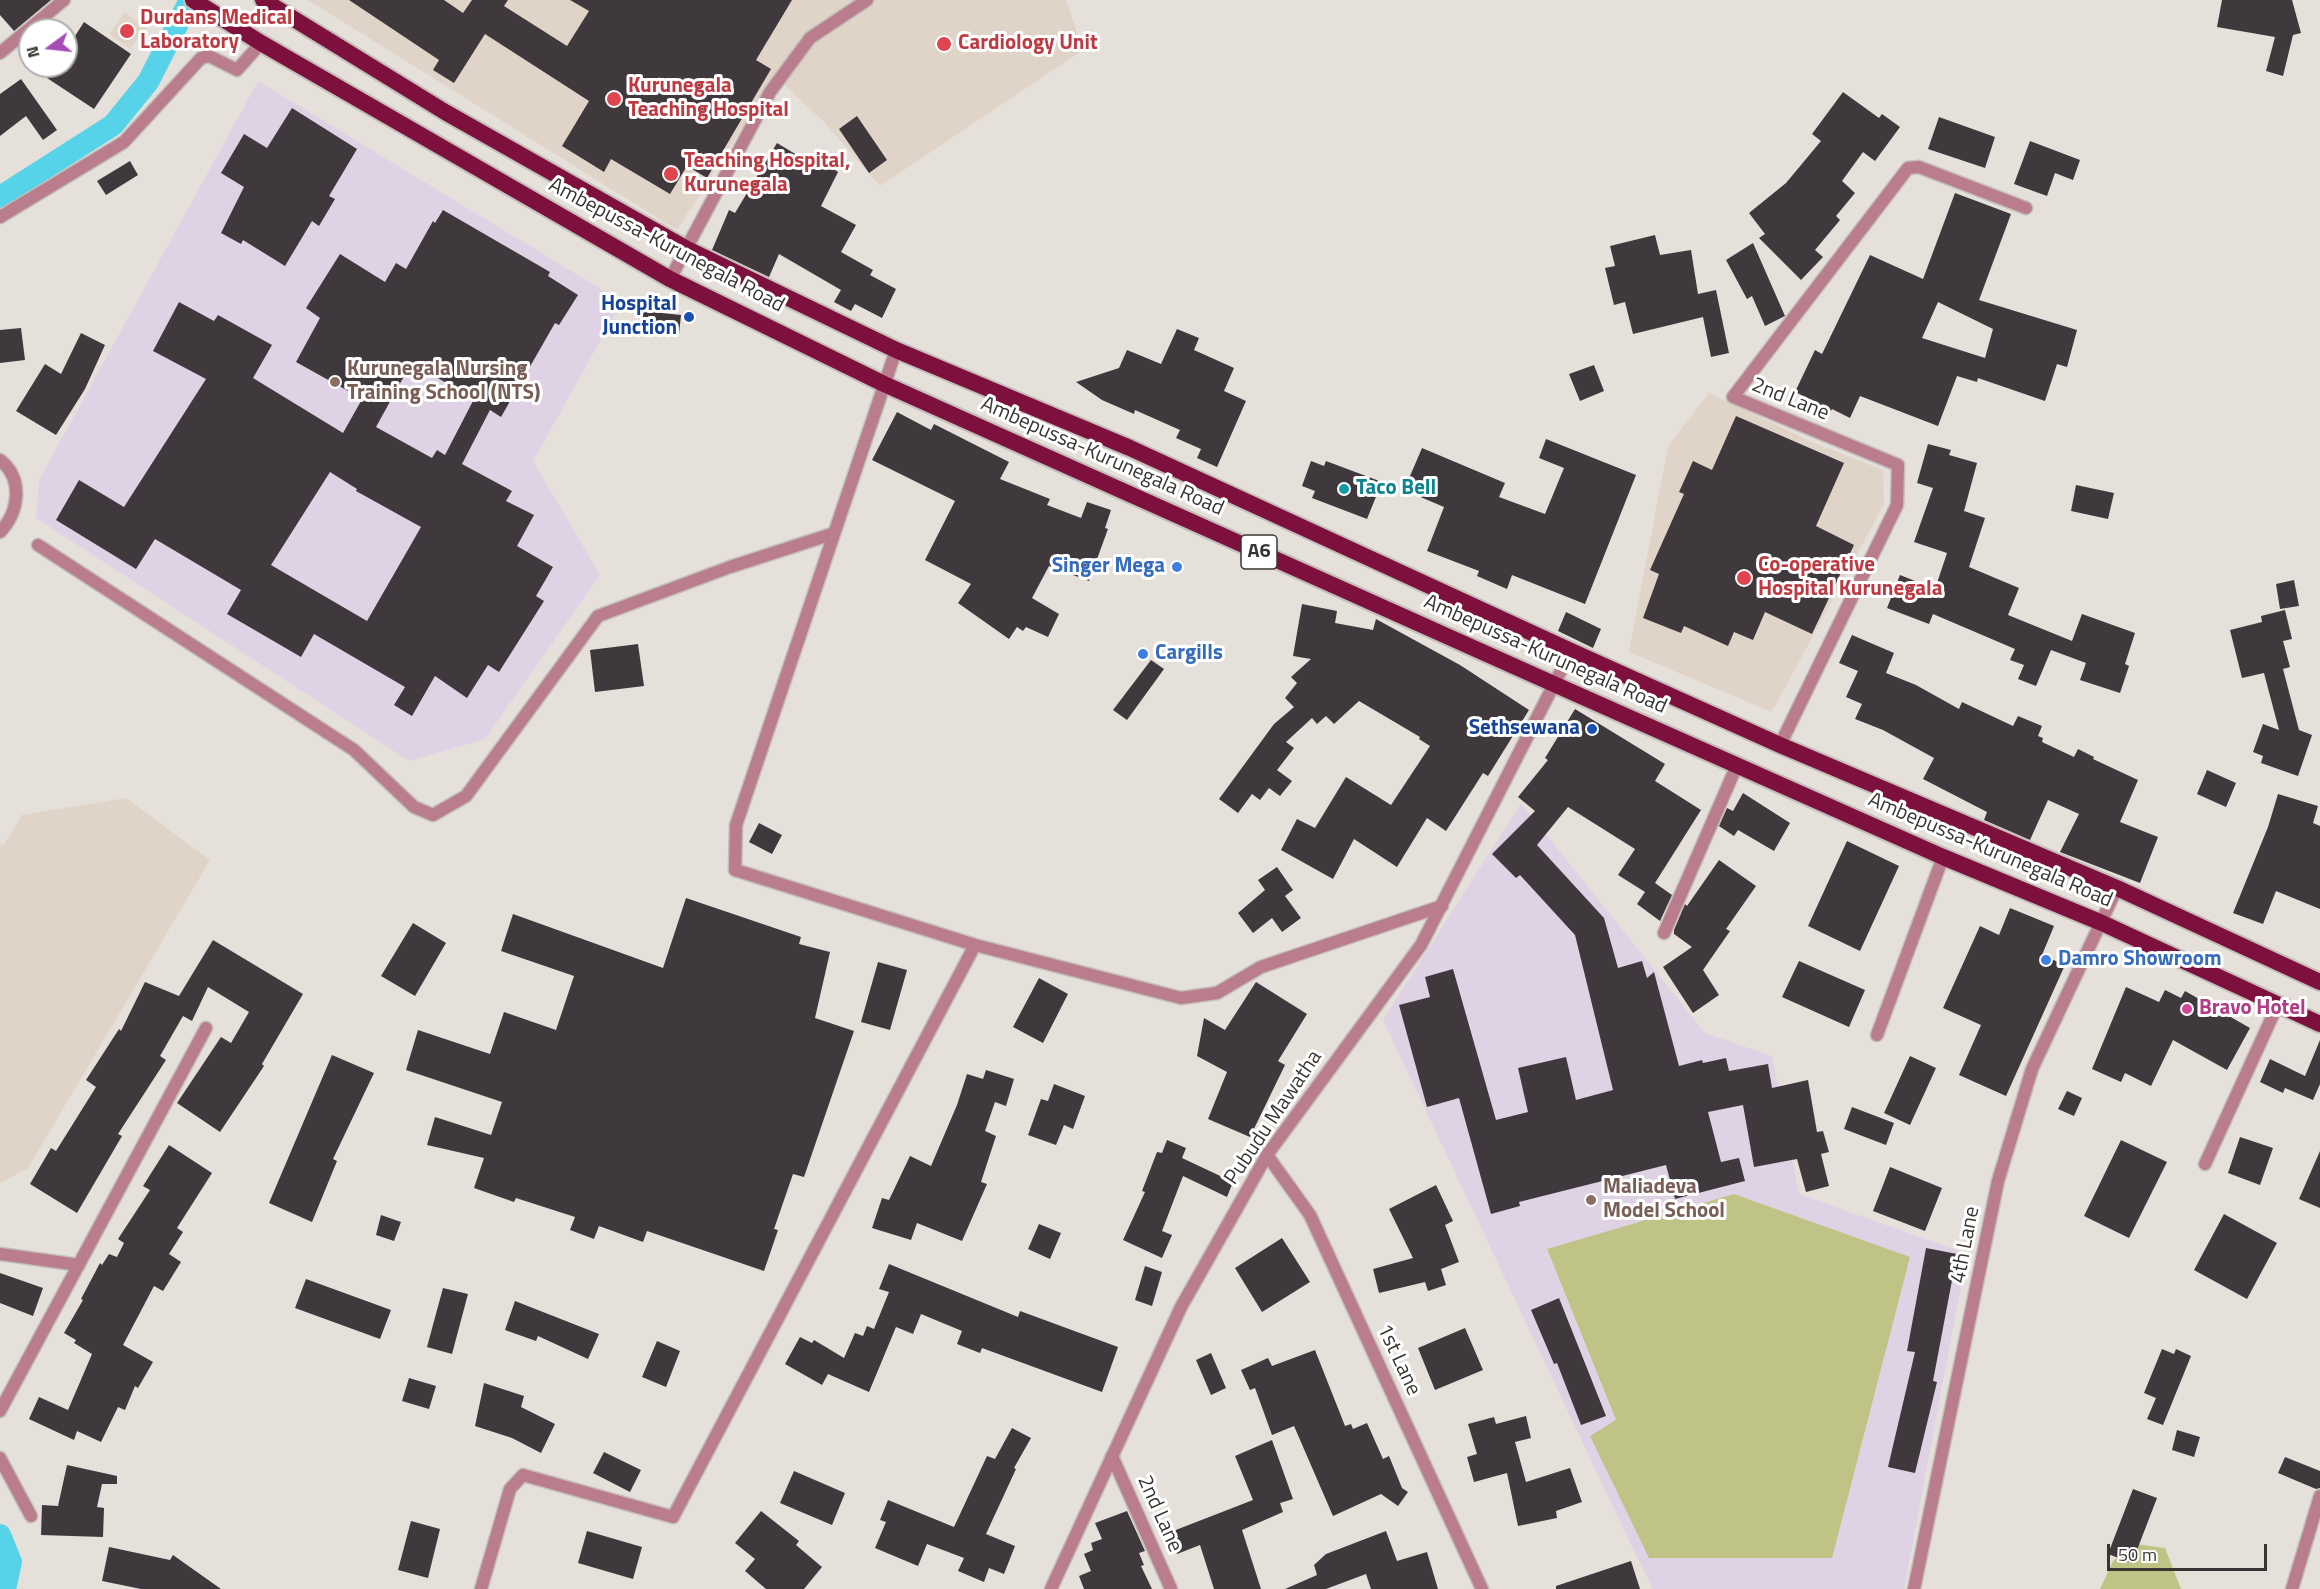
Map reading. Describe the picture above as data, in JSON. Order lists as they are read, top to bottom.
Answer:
{
  "streets": {
    "highway": ["Ambepussa-Kurunegala Road", "A6"],
    "street": [
      "2nd Lane",
      "Pubudu Mawatha",
      "4th Lane",
      "1st Lane"
    ]
  },
  "crossings": [
    ["Ambepussa-Kurunegala Road", "2nd Lane"],
    ["Ambepussa-Kurunegala Road", "Pubudu Mawatha"],
    ["Ambepussa-Kurunegala Road", "4th Lane"],
    ["2nd Lane", "Pubudu Mawatha"],
    ["Pubudu Mawatha", "1st Lane"]
  ],
  "places": [
    "Durdans Medical Laboratory",
    "Cardiology Unit",
    "Kurunegala Teaching Hospital",
    "Teaching Hospital, Kurunegala",
    "Hospital Junction",
    "Kurunegala Nursing Training School (NTS)",
    "Taco Bell",
    "Singer Mega",
    "Co-operative Hospital Kurunegala",
    "Cargills",
    "Sethsewana",
    "Damro Showroom",
    "Bravo Hotel",
    "Maliadeva Model School"
  ],
  "scale_bar": "50 m",
  "north": "left"
}
